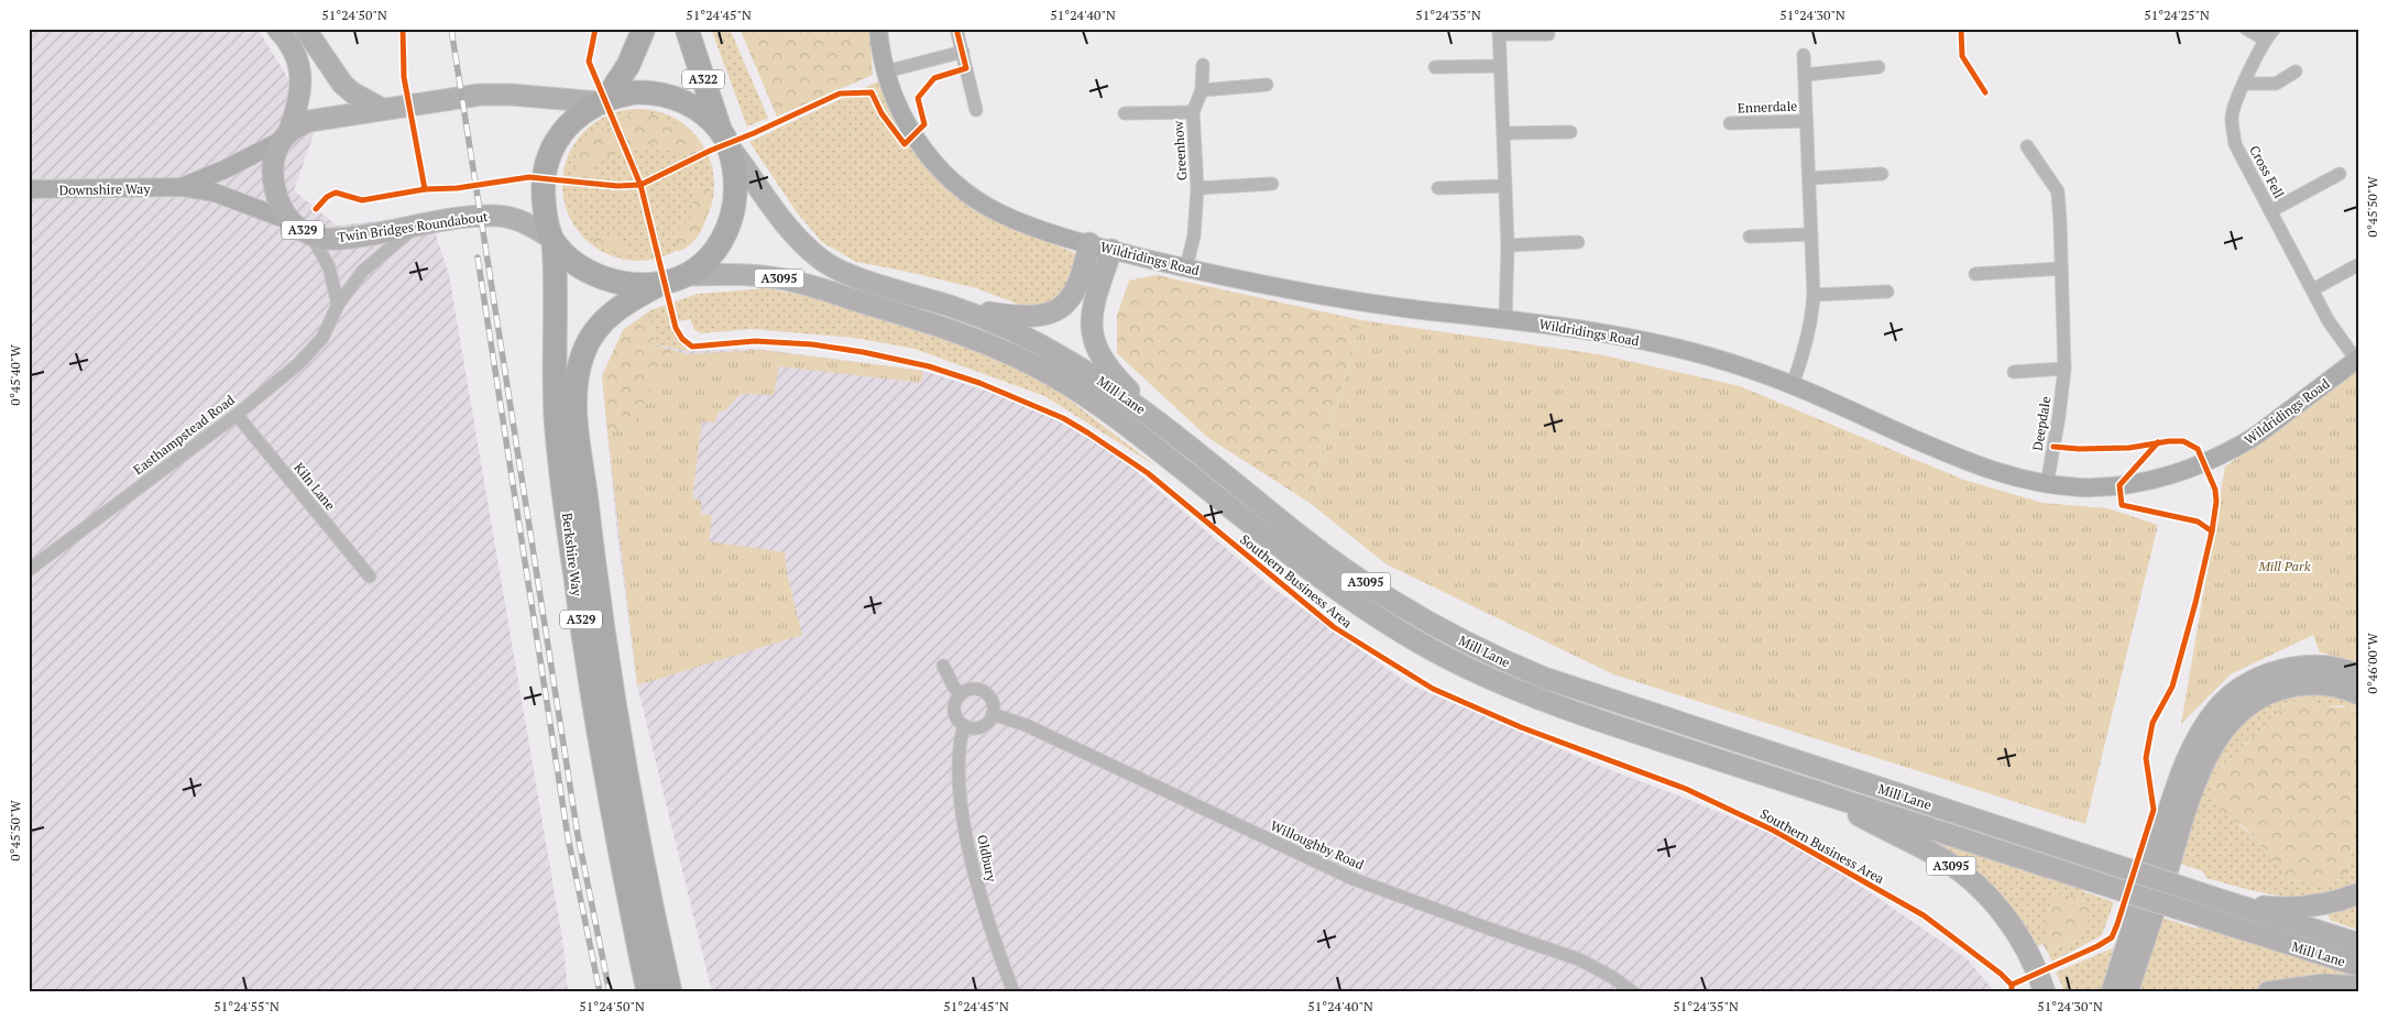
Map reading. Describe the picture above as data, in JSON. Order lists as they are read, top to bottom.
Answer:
{
  "streets": {
    "highway": [
      "A322",
      "Twin Bridges Roundabout",
      "A329",
      "Berkshire Way"
    ],
    "main road": ["A3095", "Mill Lane"],
    "street": [
      "Ennerdale",
      "Greenhow",
      "Cross Fell",
      "Downshire Way",
      "Wildridings Road",
      "Deepdale",
      "Easthampstead Road",
      "Kiln Lane",
      "Willoughby Road",
      "Oldbury"
    ],
    "cycle path": ["Southern Business Area"]
  },
  "crossings": [
    ["A322", "Twin Bridges Roundabout"],
    ["A322", "Mill Lane"],
    ["A322", "Berkshire Way"],
    ["Ennerdale", "Wildridings Road"],
    ["Greenhow", "Wildridings Road"],
    ["Cross Fell", "Wildridings Road"],
    ["Downshire Way", "Twin Bridges Roundabout"],
    ["Downshire Way", "A329"],
    ["Twin Bridges Roundabout", "A329"],
    ["Twin Bridges Roundabout", "Mill Lane"],
    ["Twin Bridges Roundabout", "Easthampstead Road"],
    ["Twin Bridges Roundabout", "Berkshire Way"],
    ["Wildridings Road", "Deepdale"],
    ["A3095", "Mill Lane"],
    ["Mill Lane", "Berkshire Way"],
    ["Easthampstead Road", "Kiln Lane"],
    ["Willoughby Road", "Oldbury"]
  ],
  "parks": ["Mill Park"],
  "coordinates": [
    "51°24'50\"N",
    "51°24'45\"N",
    "51°24'40\"N",
    "51°24'35\"N",
    "51°24'30\"N",
    "51°24'25\"N",
    "0°45'50\"W",
    "0°45'40\"W",
    "0°46'00\"W",
    "51°24'55\"N"
  ]
}
